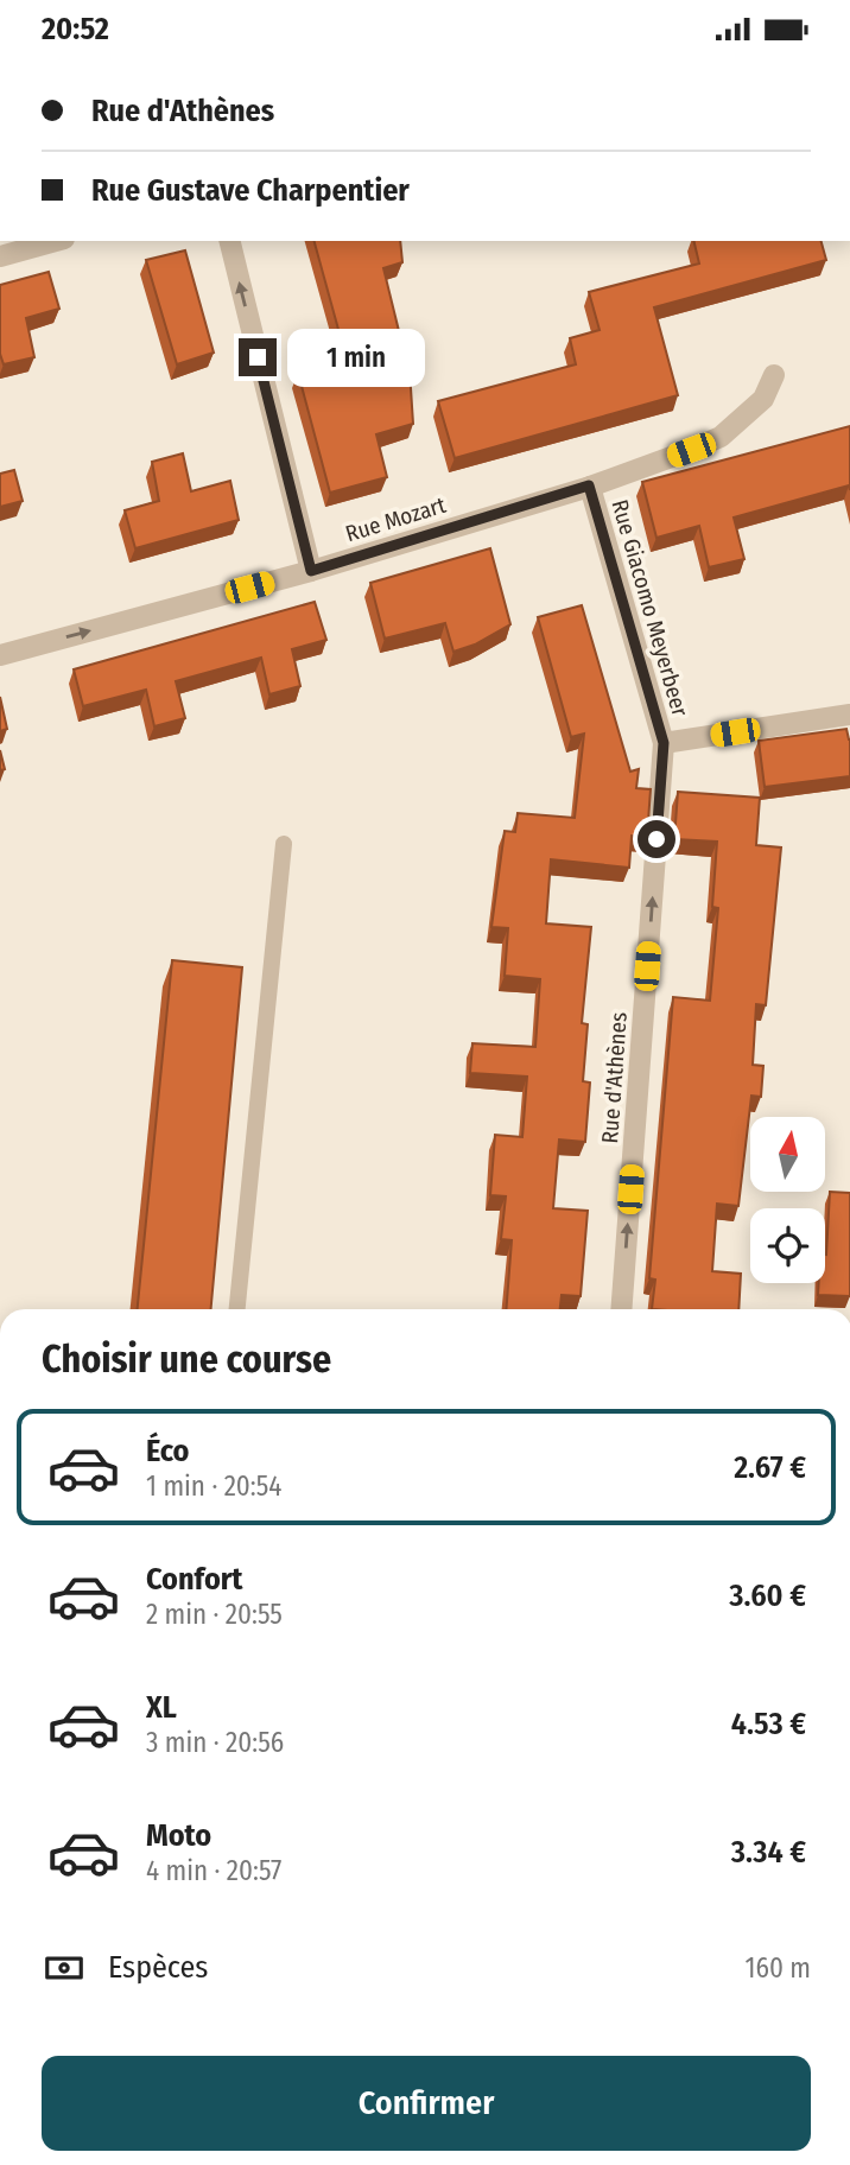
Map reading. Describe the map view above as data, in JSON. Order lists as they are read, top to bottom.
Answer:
{
  "streets": {
    "street": ["Rue Mozart", "Rue Giacomo Meyerbeer", "Rue d'Athènes"]
  },
  "crossings": [
    ["Rue Mozart", "Rue Giacomo Meyerbeer"],
    ["Rue Giacomo Meyerbeer", "Rue d'Athènes"]
  ],
  "one_way": ["Rue Mozart", "Rue d'Athènes"],
  "north": "top",
  "page": {
    "status": "20:52",
    "banner": ["Rue d'Athènes", "Rue Gustave Charpentier"],
    "bubble": "1 min",
    "heading": "Choisir une course",
    "list": [
      {
        "name": "Éco",
        "note": "1 min · 20:54",
        "value": "2.67 €"
      },
      {
        "name": "Confort",
        "note": "2 min · 20:55",
        "value": "3.60 €"
      },
      {
        "name": "XL",
        "note": "3 min · 20:56",
        "value": "4.53 €"
      },
      {
        "name": "Moto",
        "note": "4 min · 20:57",
        "value": "3.34 €"
      }
    ],
    "pay": ["Espèces", "160 m"],
    "buttons": "Confirmer"
  }
}
